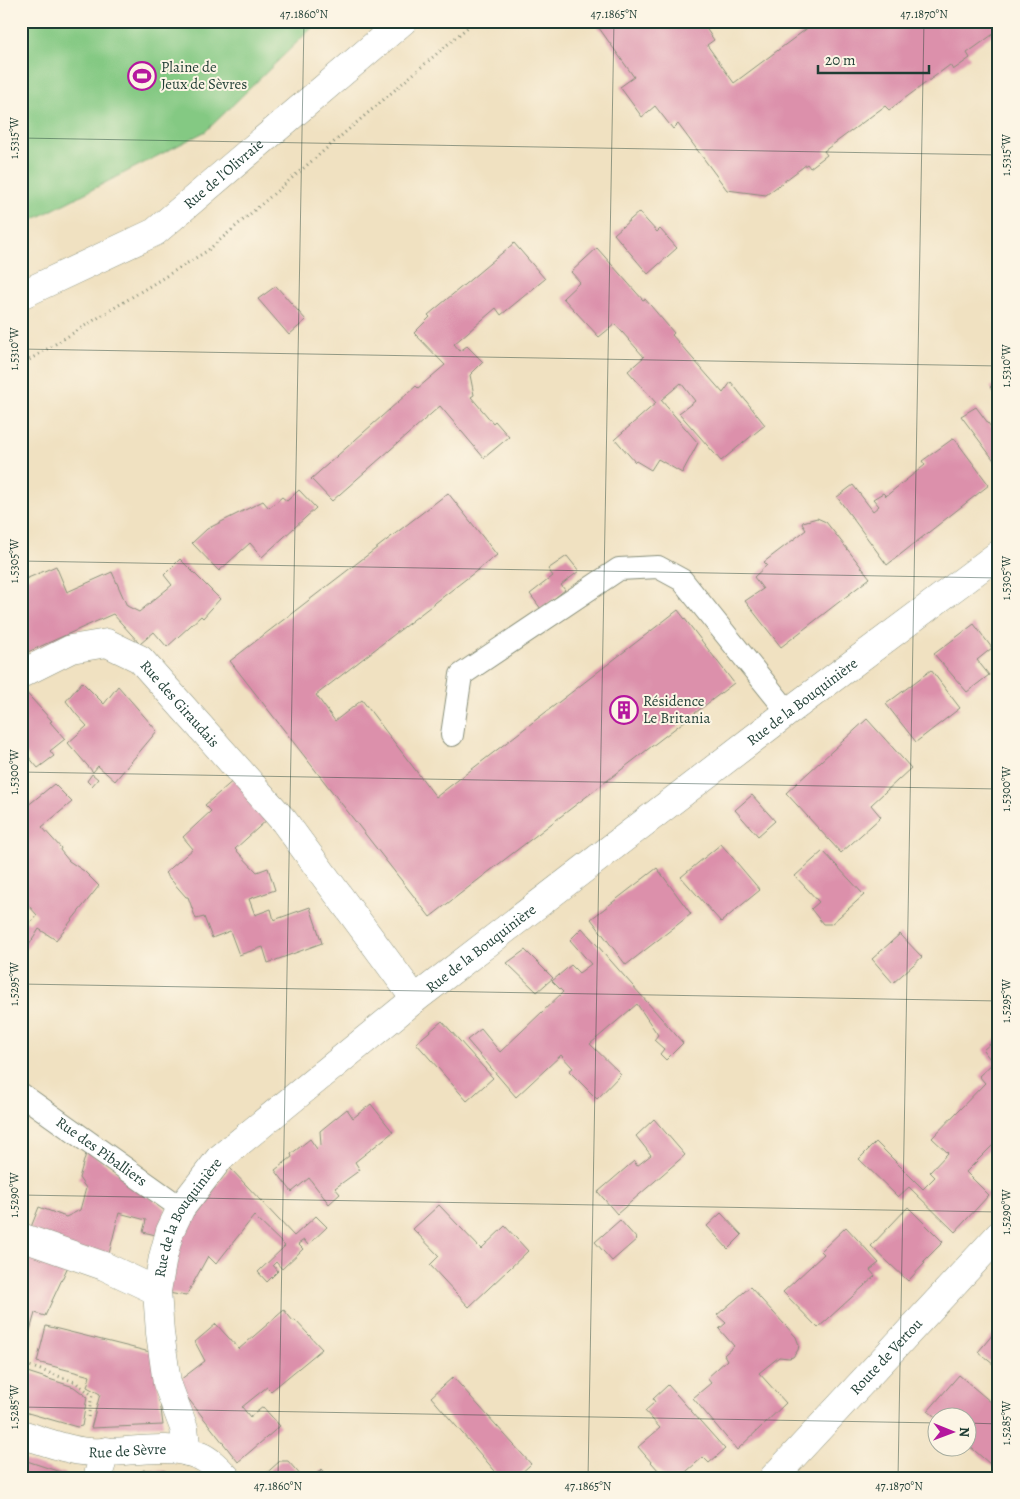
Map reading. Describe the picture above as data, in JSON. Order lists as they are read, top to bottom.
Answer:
{
  "streets": {
    "street": [
      "Rue de l'Olivraie",
      "Rue de la Bouquinière",
      "Rue des Giraudais",
      "Route de Vertou",
      "Rue de Sèvre"
    ],
    "lane": ["Rue des Piballiers"]
  },
  "crossings": [
    ["Rue de la Bouquinière", "Rue des Giraudais"],
    ["Rue de la Bouquinière", "Rue des Piballiers"],
    ["Rue de la Bouquinière", "Rue de Sèvre"]
  ],
  "places": {
    "sports": ["Plaine de Jeux de Sèvres"],
    "building": ["Résidence Le Britania"]
  },
  "scale_bar": "20 m",
  "north": "right",
  "coordinates": [
    "47.1860°N",
    "47.1865°N",
    "47.1870°N",
    "1.5315°W",
    "1.5310°W",
    "1.5305°W",
    "1.5300°W",
    "1.5295°W",
    "1.5290°W",
    "1.5285°W"
  ]
}
